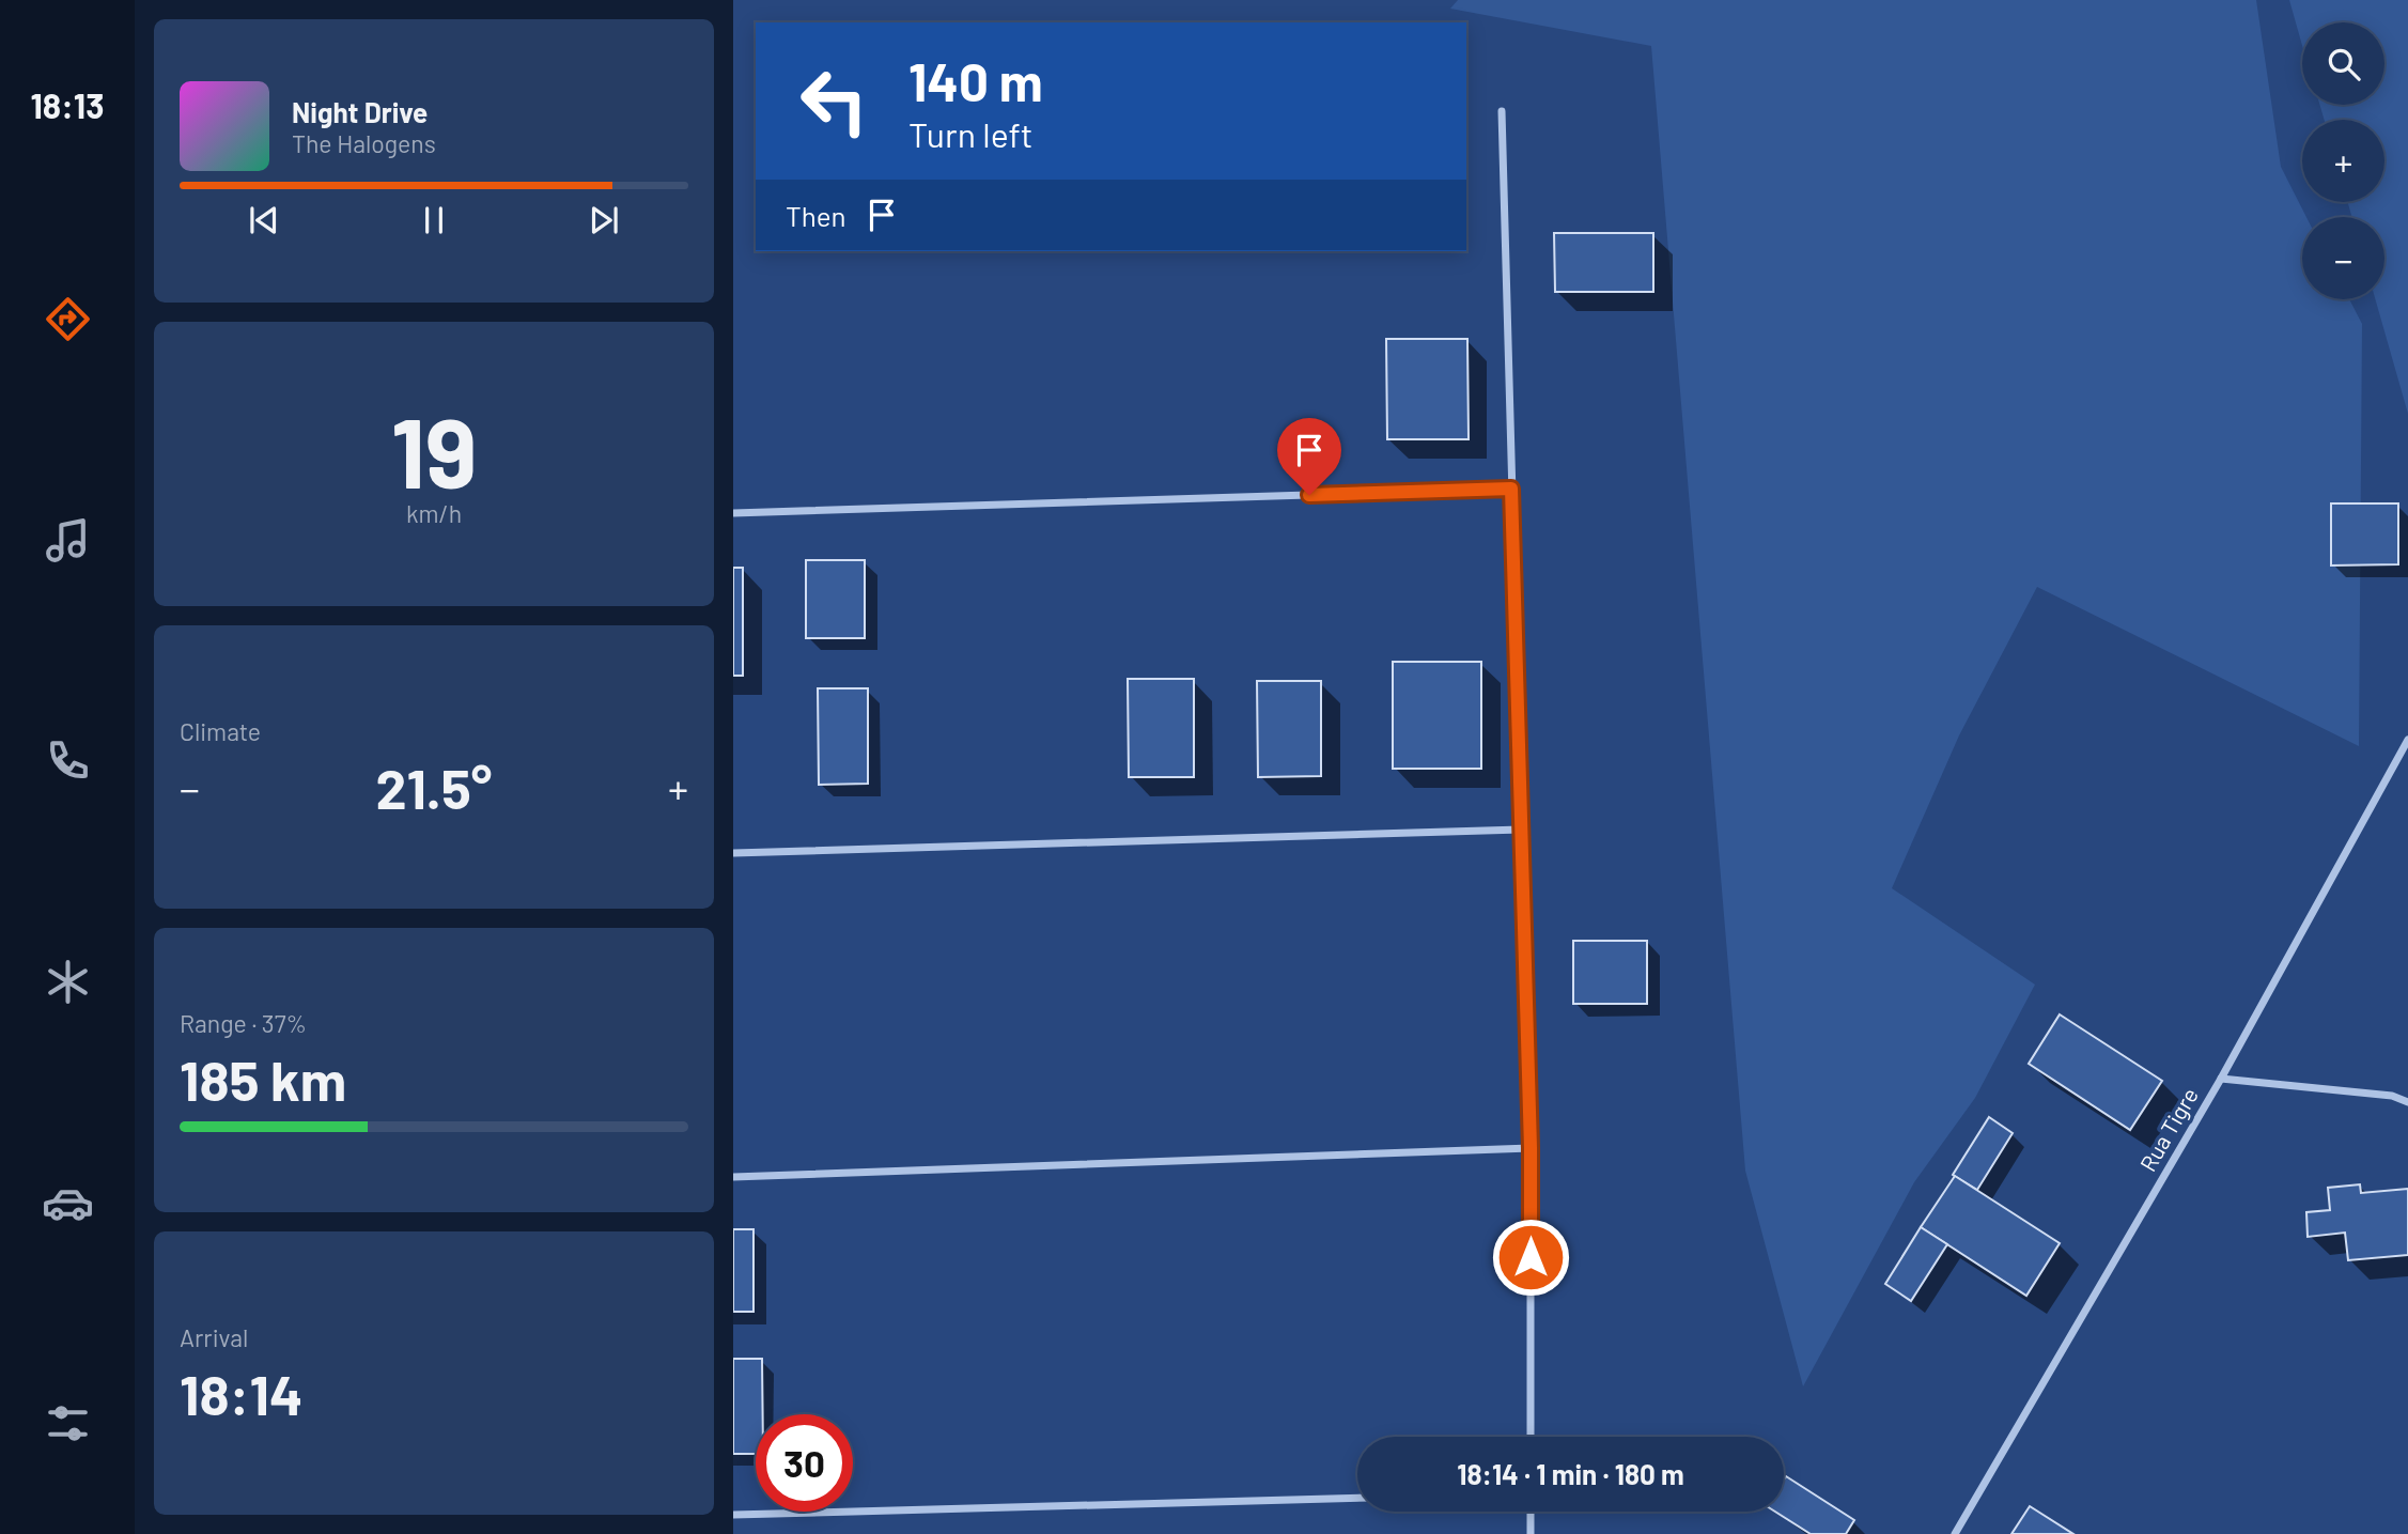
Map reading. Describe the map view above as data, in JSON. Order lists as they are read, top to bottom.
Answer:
{
  "streets": {
    "street": ["Rua Tigre"]
  },
  "page": {
    "tabs": "18:13",
    "map_buttons": ["+", "−"],
    "turn": ["140 m", "Turn left"],
    "song": ["Night Drive", "The Halogens"],
    "then": "Then",
    "tile": [
      ["19", "km/h"],
      "Climate",
      ["Range · 37%", "185 km"],
      ["Arrival", "18:14"]
    ],
    "heat": ["−", "21.5°", "+"],
    "limit": "30",
    "trip": "18:14 · 1 min · 180 m"
  }
}
